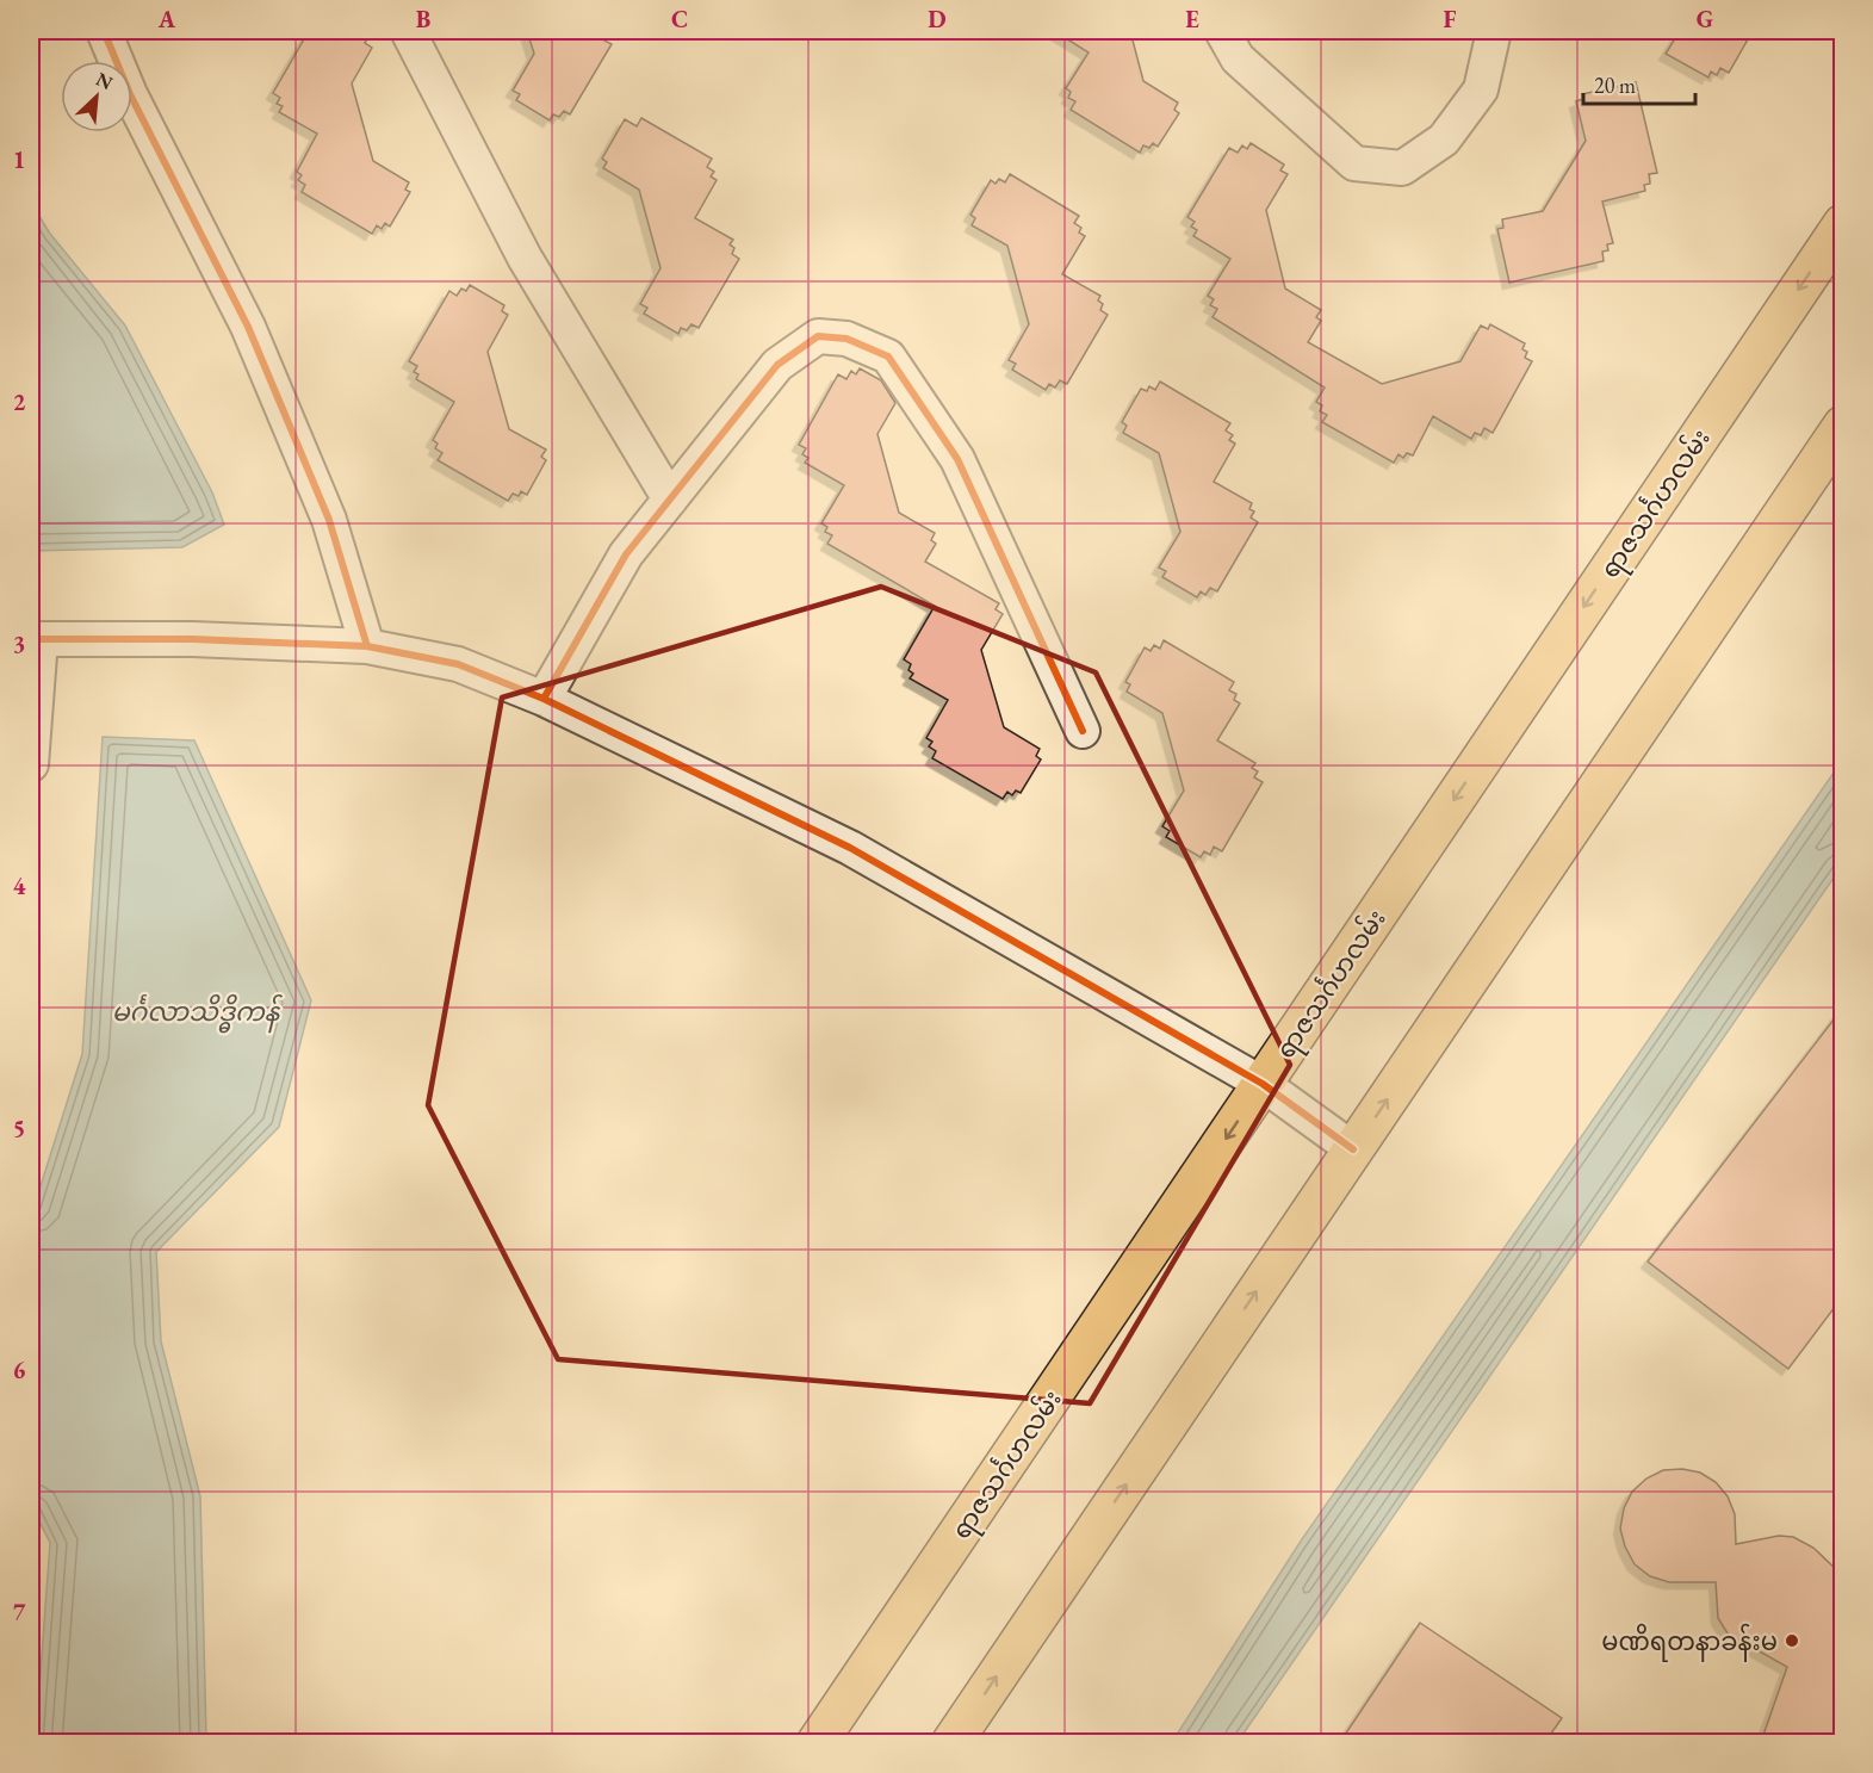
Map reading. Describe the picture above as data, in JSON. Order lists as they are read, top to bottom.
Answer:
{
  "streets": {
    "main road": ["ရာဇသင်္ဂဟလမ်း"]
  },
  "water": ["မင်္ဂလာသိဒ္ဓိကန်"],
  "places": ["မဏိရတနာခန်းမ"],
  "scale_bar": "20 m",
  "north": "top right",
  "grid": {
    "columns": [
      "A",
      "B",
      "C",
      "D",
      "E",
      "F",
      "G"
    ],
    "rows": [
      "1",
      "2",
      "3",
      "4",
      "5",
      "6",
      "7"
    ]
  }
}
